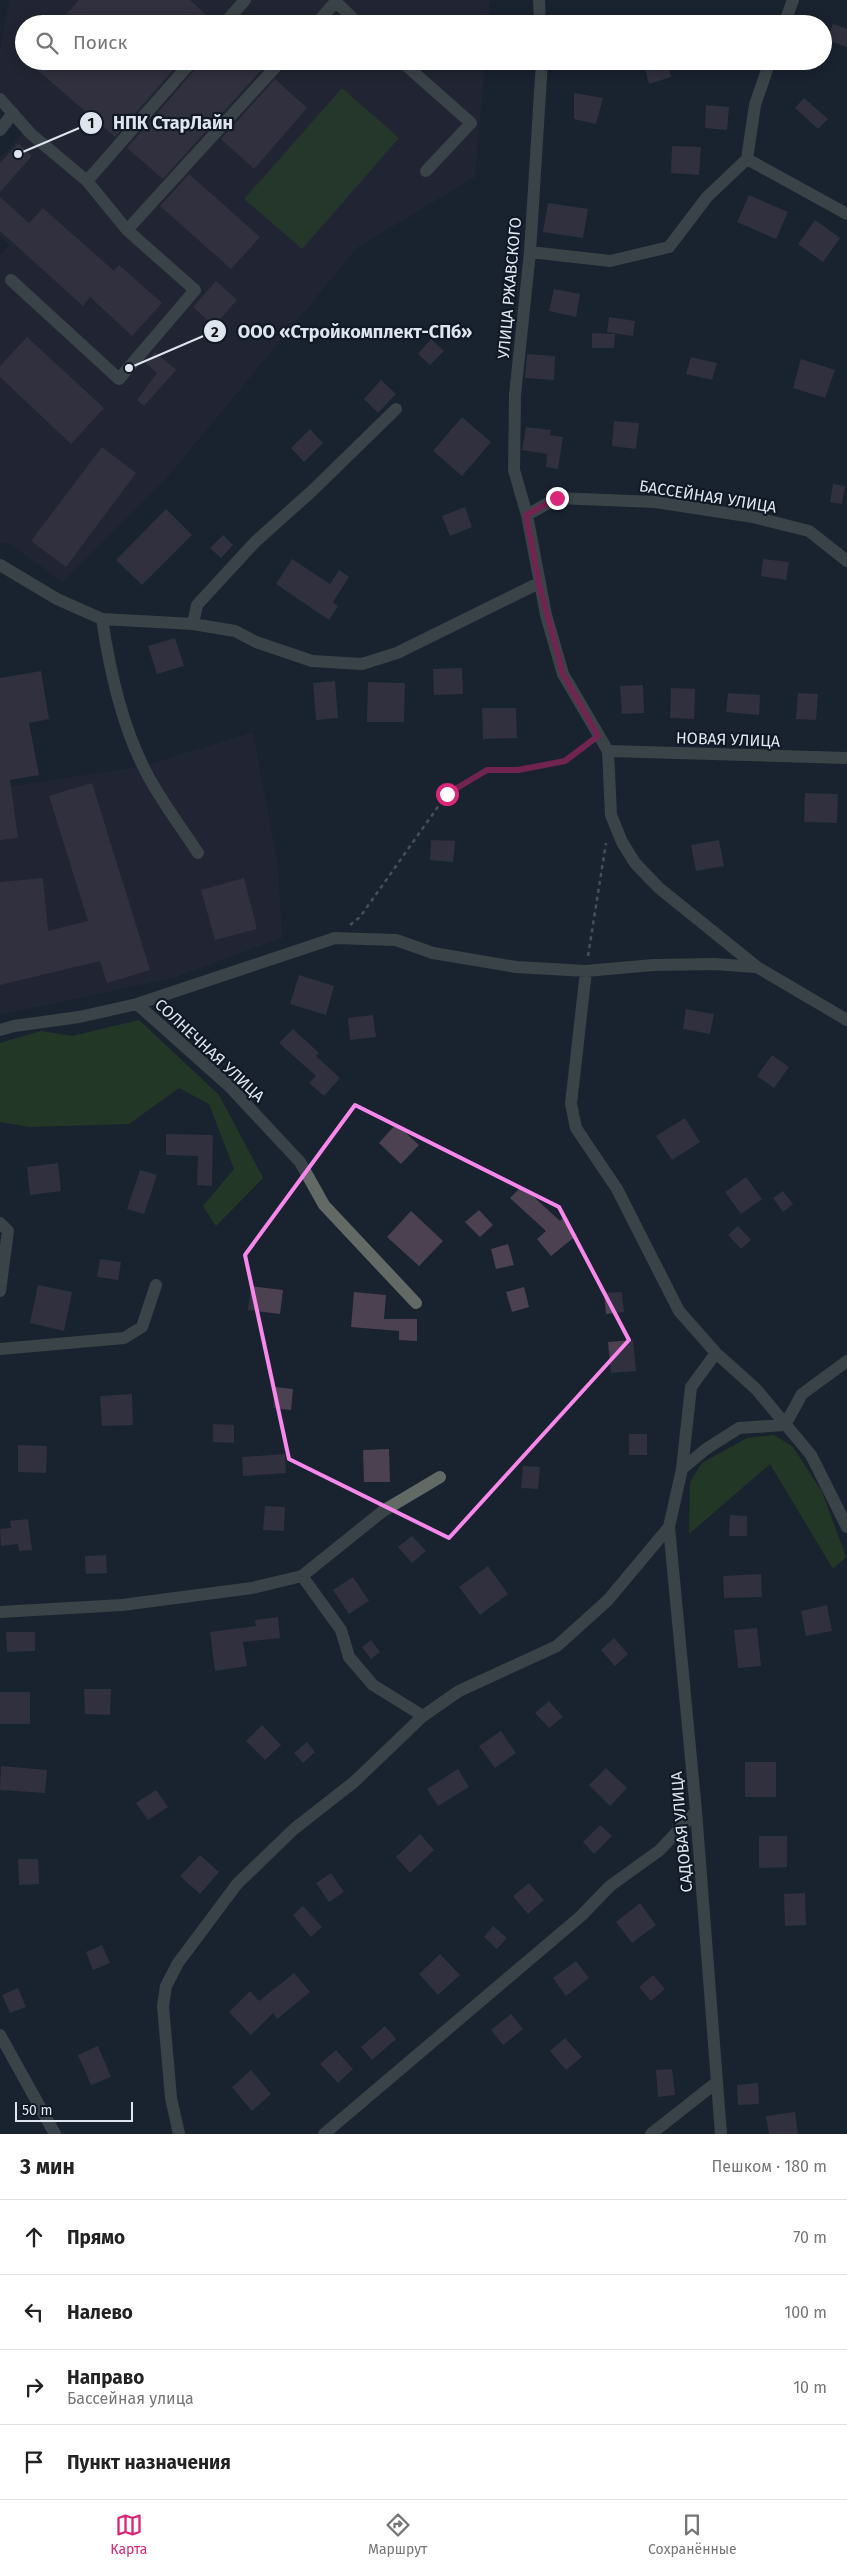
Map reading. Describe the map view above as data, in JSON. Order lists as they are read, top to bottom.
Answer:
{
  "streets": {
    "street": [
      "УЛИЦА РЖАВСКОГО",
      "БАССЕЙНАЯ УЛИЦА",
      "НОВАЯ УЛИЦА",
      "СОЛНЕЧНАЯ УЛИЦА",
      "САДОВАЯ УЛИЦА"
    ]
  },
  "crossings": [
    ["УЛИЦА РЖАВСКОГО", "БАССЕЙНАЯ УЛИЦА"],
    ["УЛИЦА РЖАВСКОГО", "НОВАЯ УЛИЦА"]
  ],
  "places": ["НПК СтарЛайн", "ООО «Стройкомплект-СПб»"],
  "scale_bar": "50 m",
  "page": {
    "search": "Поиск",
    "scale": "50 m",
    "heading": ["3 мин", "Пешком · 180 m"],
    "list": [
      ["Прямо", "70 m"],
      ["Налево", "100 m"],
      ["Направо", "Бассейная улица", "10 m"],
      "Пункт назначения"
    ],
    "nav": ["Карта", "Маршрут", "Сохранённые"]
  }
}
